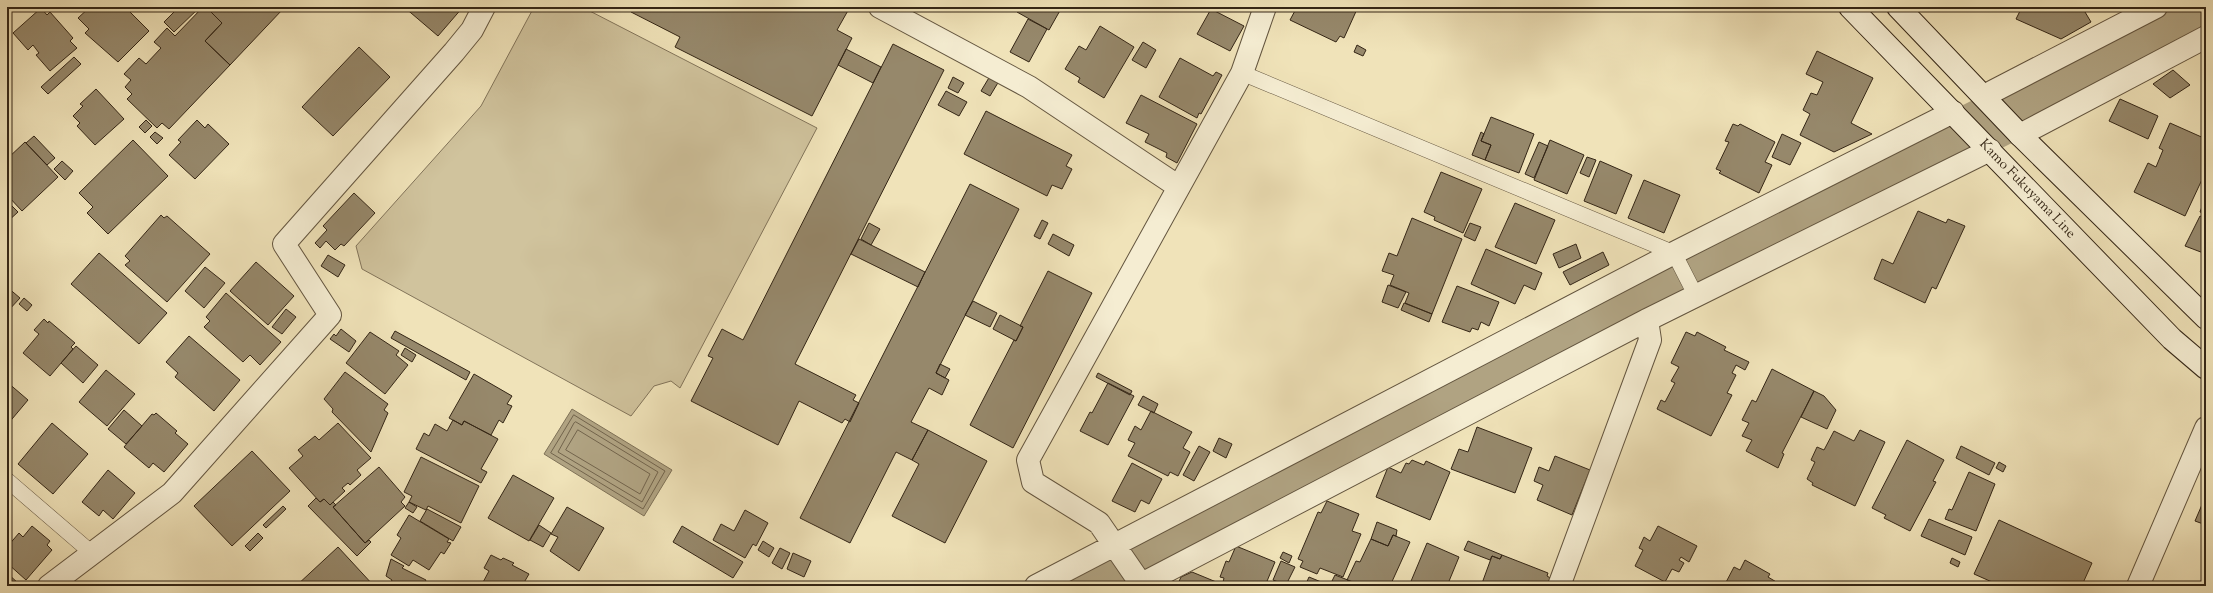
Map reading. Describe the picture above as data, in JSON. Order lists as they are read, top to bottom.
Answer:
{
  "streets": {
    "street": ["Kamo Fukuyama Line"]
  }
}
